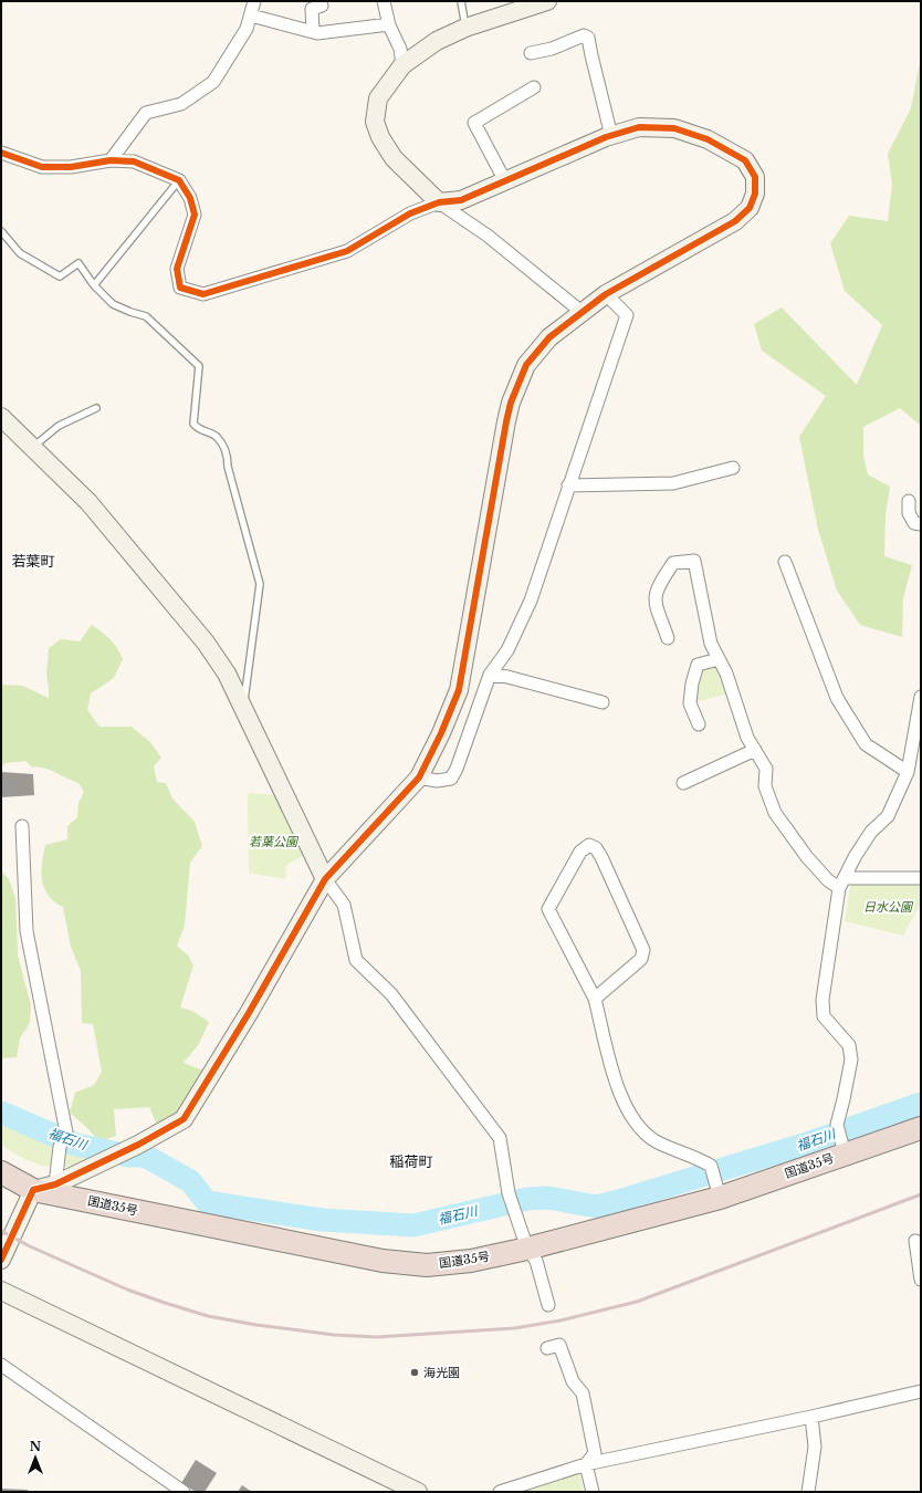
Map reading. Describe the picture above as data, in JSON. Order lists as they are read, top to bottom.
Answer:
{
  "streets": {
    "highway": ["国道35号"]
  },
  "districts": ["若葉町", "稲荷町"],
  "water": ["福石川"],
  "parks": ["若葉公園", "日水公園"],
  "places": ["海光園"],
  "north": "top"
}
